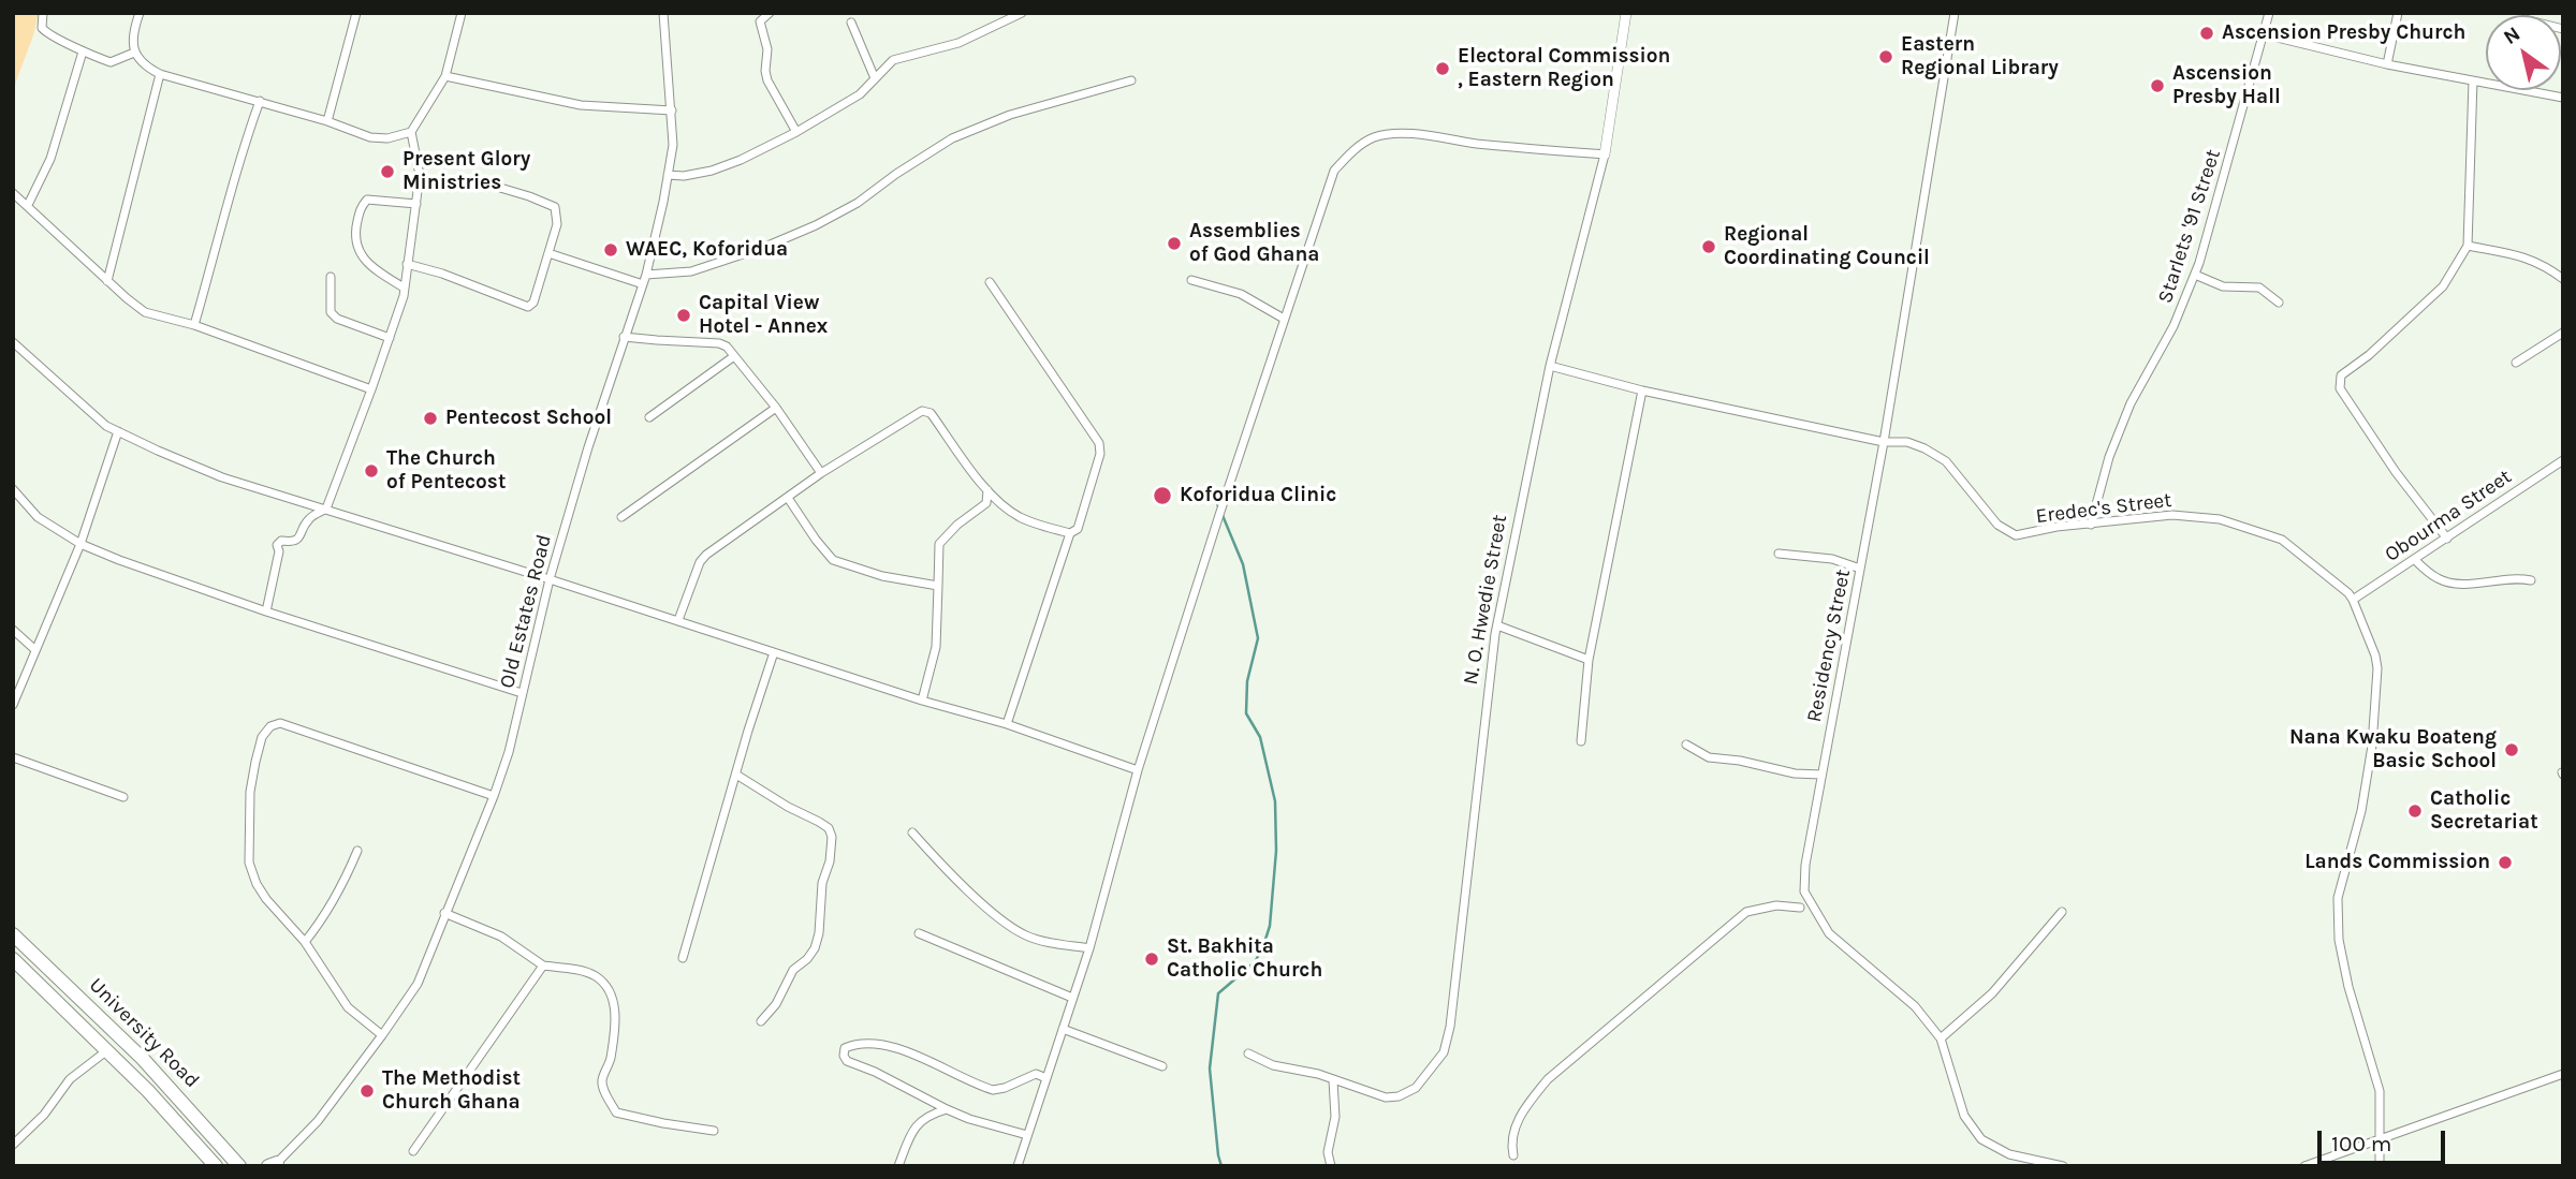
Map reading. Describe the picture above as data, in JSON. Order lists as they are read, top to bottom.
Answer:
{
  "streets": {
    "highway": ["University Road"],
    "street": [
      "Starlets '91 Street",
      "Eredec's Street",
      "Obourma Street",
      "N. O. Hwedie Street",
      "Old Estates Road",
      "Residency Street"
    ]
  },
  "crossings": [
    ["Starlets '91 Street", "Eredec's Street"],
    ["Eredec's Street", "Obourma Street"],
    ["Eredec's Street", "N. O. Hwedie Street"],
    ["Eredec's Street", "Residency Street"]
  ],
  "places": [
    "Ascension Presby Church",
    "Eastern Regional Library",
    "Electoral Commission , Eastern Region",
    "Ascension Presby Hall",
    "Present Glory Ministries",
    "Assemblies of God Ghana",
    "Regional Coordinating Council",
    "WAEC, Koforidua",
    "Capital View Hotel - Annex",
    "Pentecost School",
    "The Church of Pentecost",
    "Koforidua Clinic",
    "Nana Kwaku Boateng Basic School",
    "Catholic Secretariat",
    "Lands Commission",
    "St. Bakhita Catholic Church",
    "The Methodist Church Ghana"
  ],
  "scale_bar": "100 m",
  "north": "top left"
}
